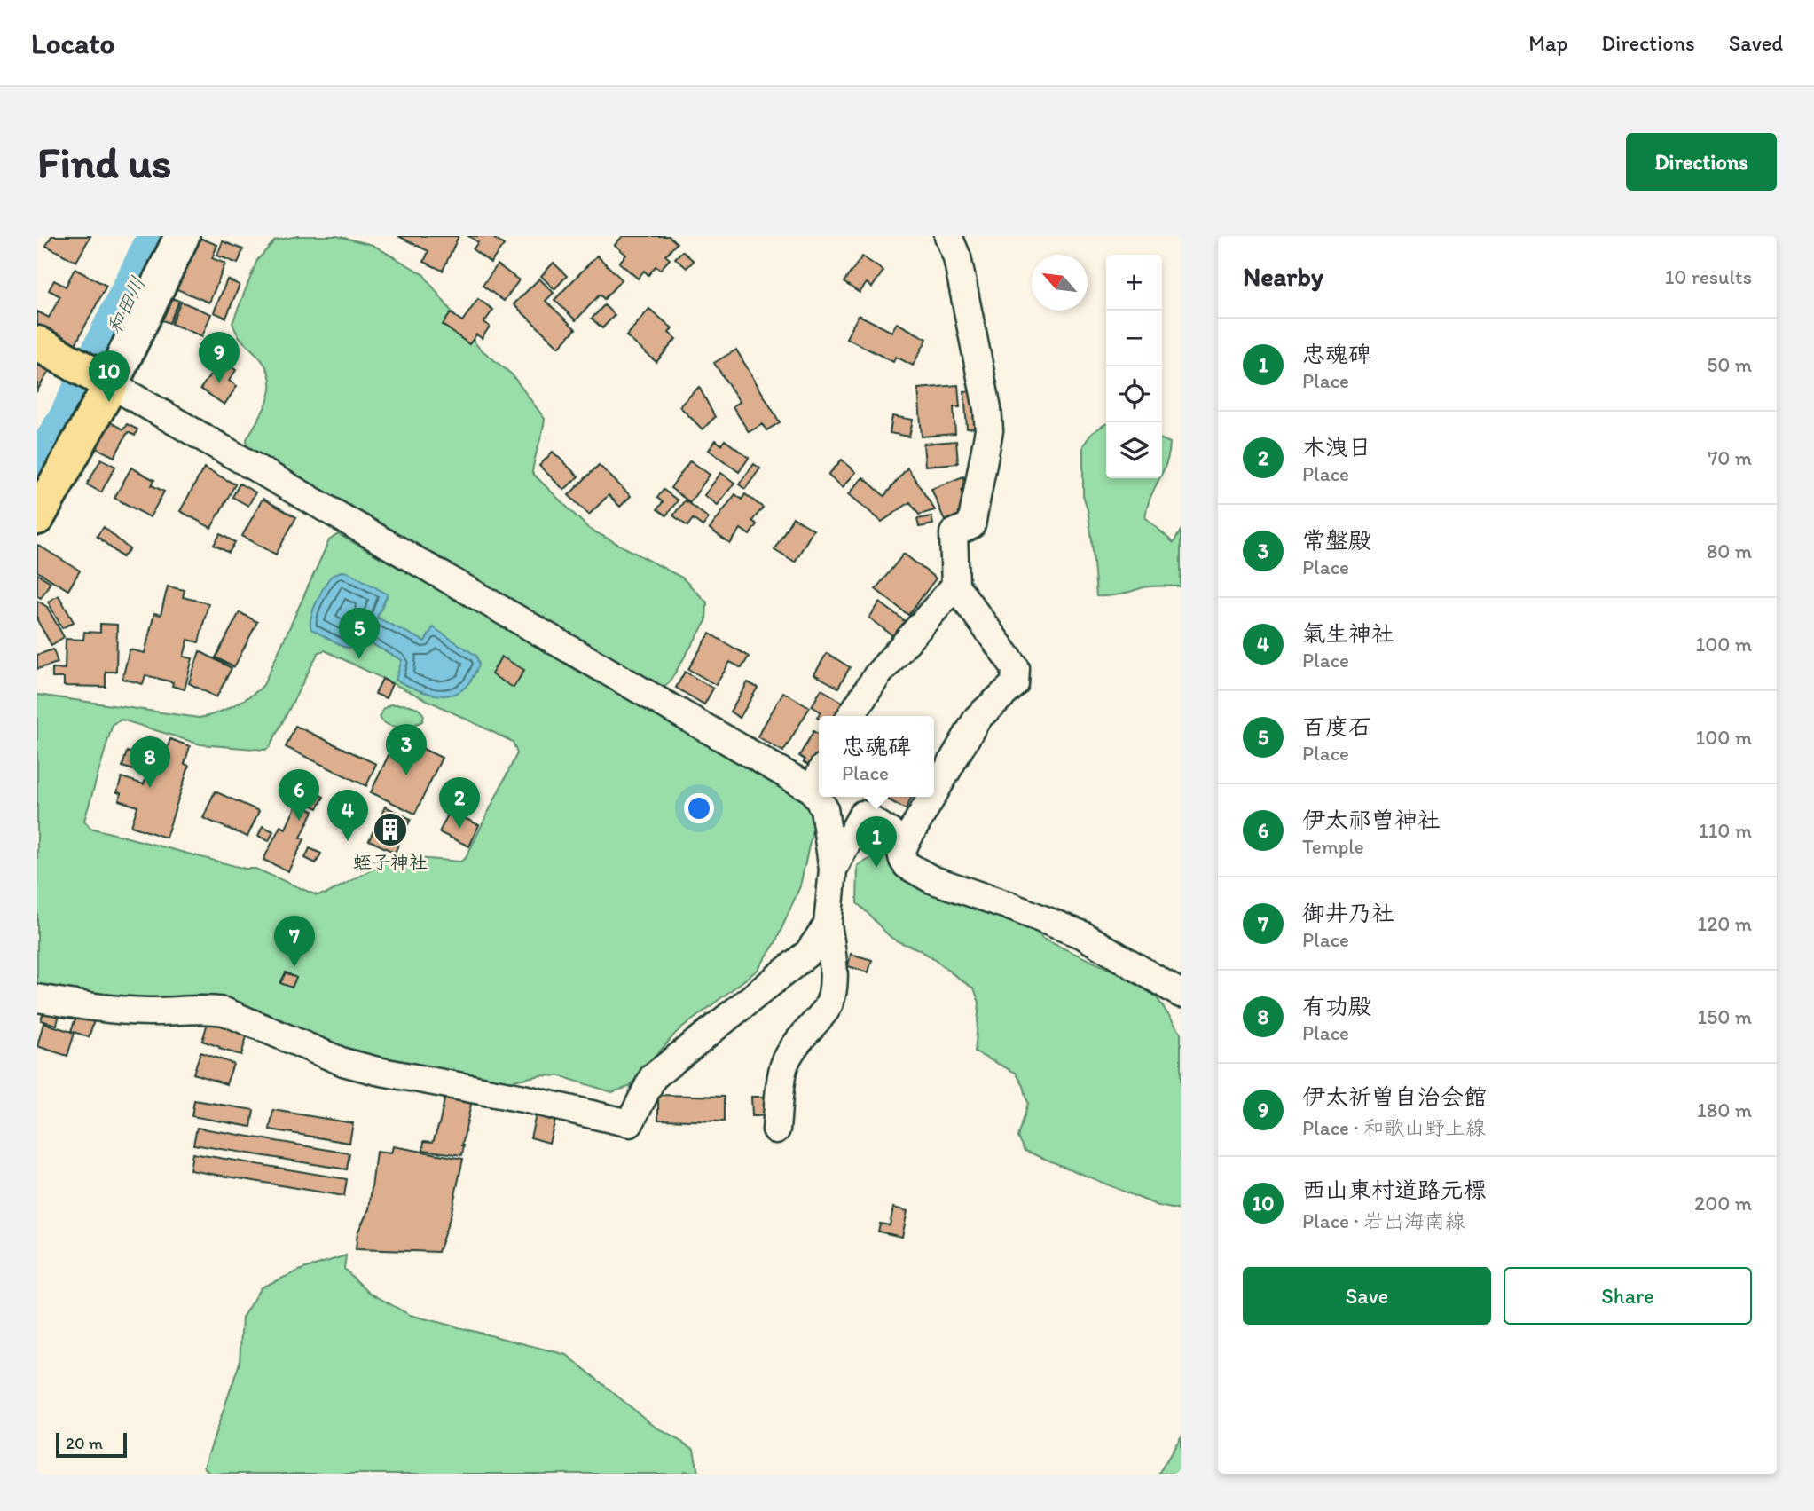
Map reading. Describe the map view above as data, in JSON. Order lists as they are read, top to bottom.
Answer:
{
  "water": ["和田川"],
  "places": {
    "building": ["蛭子神社"]
  },
  "scale_bar": "20 m",
  "north": "top left",
  "page": {
    "header": "Locato",
    "nav": ["Map", "Directions", "Saved"],
    "buttons": [
      "Directions",
      ["Save", "Share"]
    ],
    "title": "Find us",
    "heading": ["Nearby", "10 results"],
    "map_buttons": ["+", "−"],
    "list": [
      {
        "mark": "1",
        "name": "忠魂碑",
        "note": "Place",
        "value": "50 m"
      },
      {
        "mark": "2",
        "name": "木洩日",
        "note": "Place",
        "value": "70 m"
      },
      {
        "mark": "3",
        "name": "常盤殿",
        "note": "Place",
        "value": "80 m"
      },
      {
        "mark": "4",
        "name": "氣生神社",
        "note": "Place",
        "value": "100 m"
      },
      {
        "mark": "5",
        "name": "百度石",
        "note": "Place",
        "value": "100 m"
      },
      {
        "mark": "6",
        "name": "伊太祁曽神社",
        "note": "Temple",
        "value": "110 m"
      },
      {
        "mark": "7",
        "name": "御井乃社",
        "note": "Place",
        "value": "120 m"
      },
      {
        "mark": "8",
        "name": "有功殿",
        "note": "Place",
        "value": "150 m"
      },
      {
        "mark": "9",
        "name": "伊太祈曽自治会館",
        "note": "Place · 和歌山野上線",
        "value": "180 m"
      },
      {
        "mark": "10",
        "name": "西山東村道路元標",
        "note": "Place · 岩出海南線",
        "value": "200 m"
      }
    ],
    "pins": [
      "9",
      "10",
      "5",
      "3",
      "8",
      "6",
      "2",
      "4",
      "1",
      "7"
    ],
    "popup": ["忠魂碑", "Place"],
    "scale": "20 m"
  }
}
